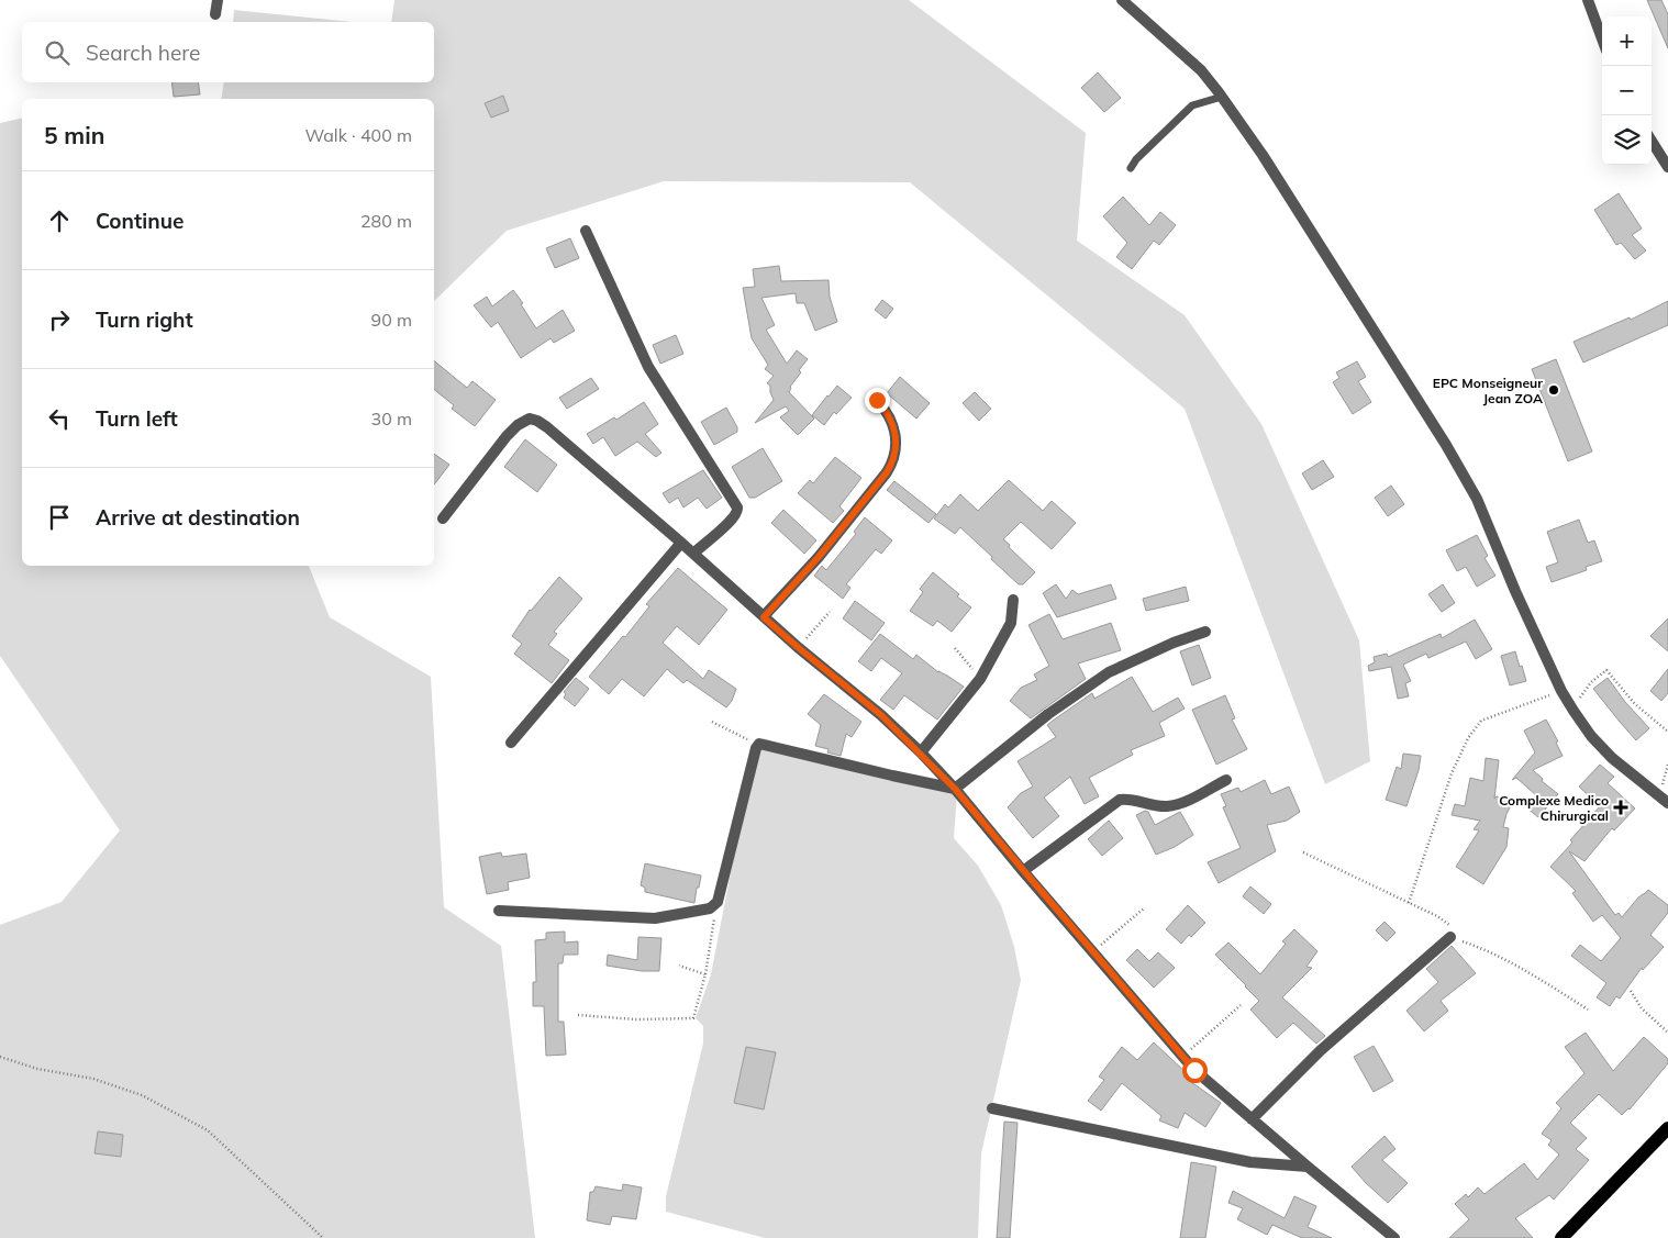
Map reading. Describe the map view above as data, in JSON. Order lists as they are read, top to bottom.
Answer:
{
  "places": {
    "other": ["EPC Monseigneur Jean ZOA"],
    "health": ["Complexe Medico Chirurgical"]
  },
  "page": {
    "map_buttons": ["+", "−"],
    "search": "Search here",
    "heading": ["5 min", "Walk · 400 m"],
    "list": [
      ["Continue", "280 m"],
      ["Turn right", "90 m"],
      ["Turn left", "30 m"],
      "Arrive at destination"
    ]
  }
}
